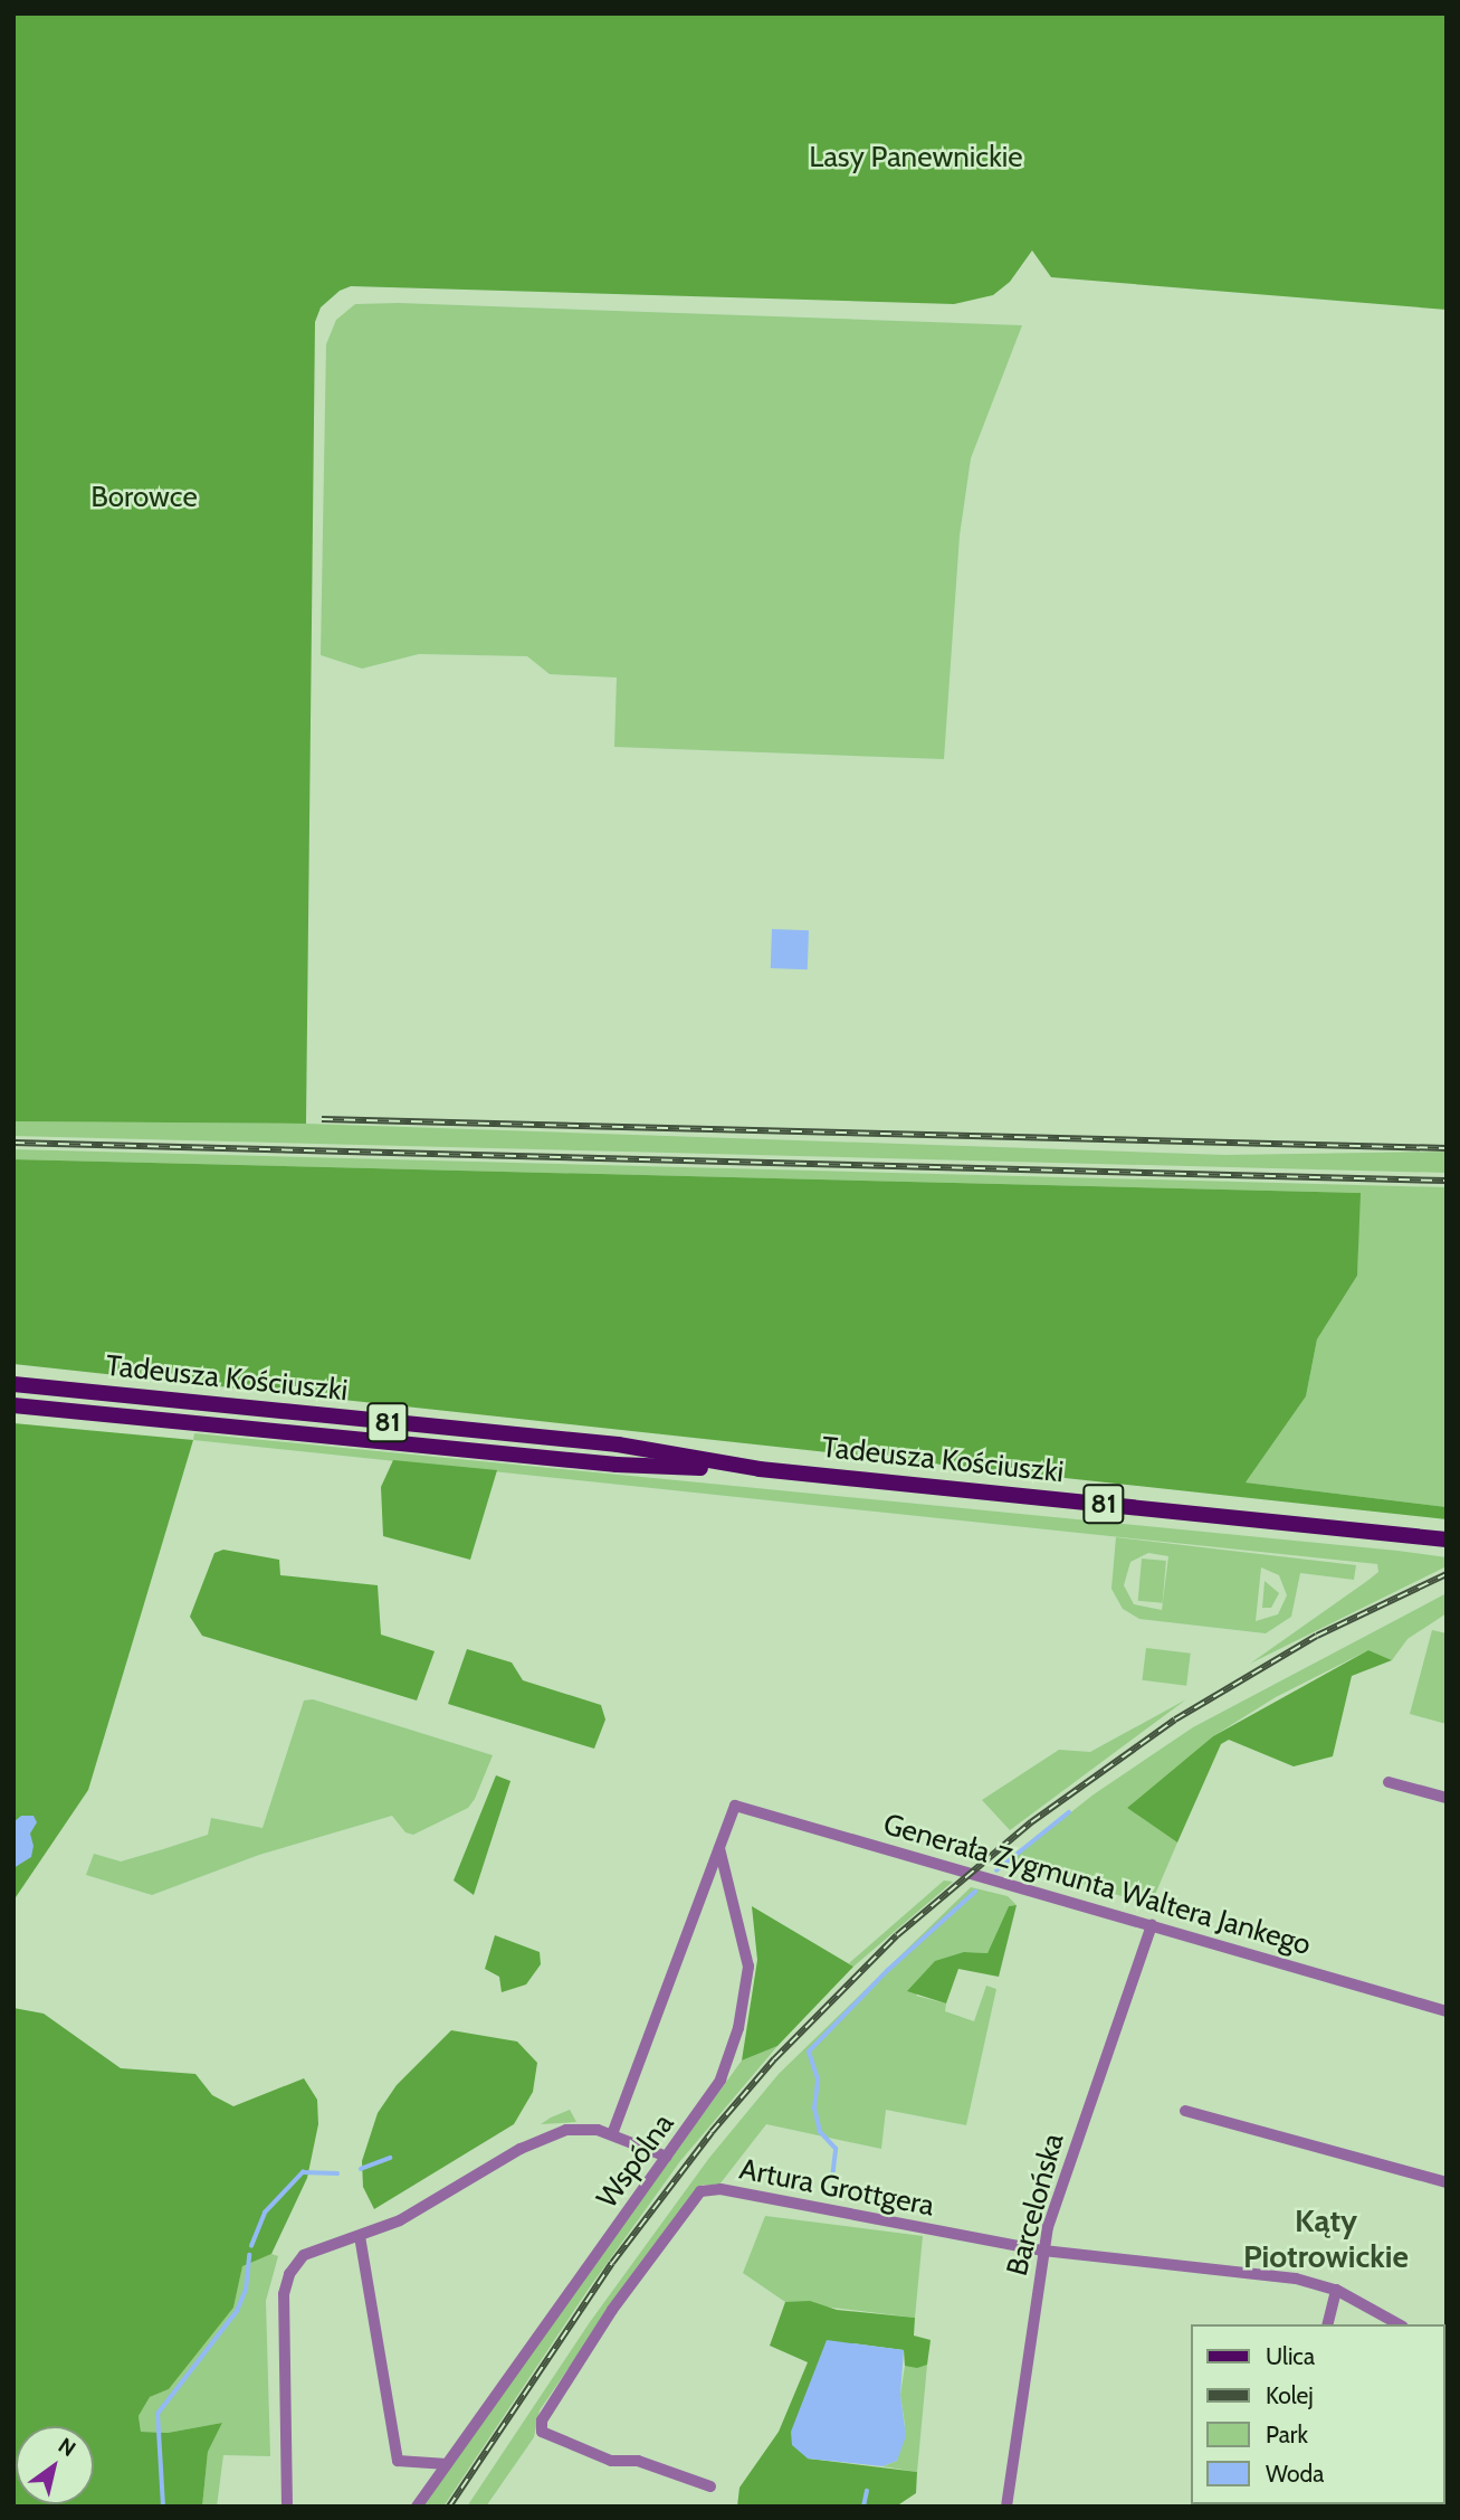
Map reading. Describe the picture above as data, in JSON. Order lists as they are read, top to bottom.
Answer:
{
  "streets": {
    "main road": ["Tadeusza Kościuszki", "81"],
    "street": [
      "Generała Zygmunta Waltera Jankego",
      "Wspólna",
      "Artura Grottgera",
      "Barcelońska"
    ]
  },
  "crossings": [
    ["Generała Zygmunta Waltera Jankego", "Wspólna"],
    ["Generała Zygmunta Waltera Jankego", "Barcelońska"],
    ["Artura Grottgera", "Barcelońska"]
  ],
  "districts": ["Kąty Piotrowickie"],
  "parks": ["Lasy Panewnickie", "Borowce"],
  "legend": [
    "Ulica",
    "Kolej",
    "Park",
    "Woda"
  ],
  "north": "top right"
}
